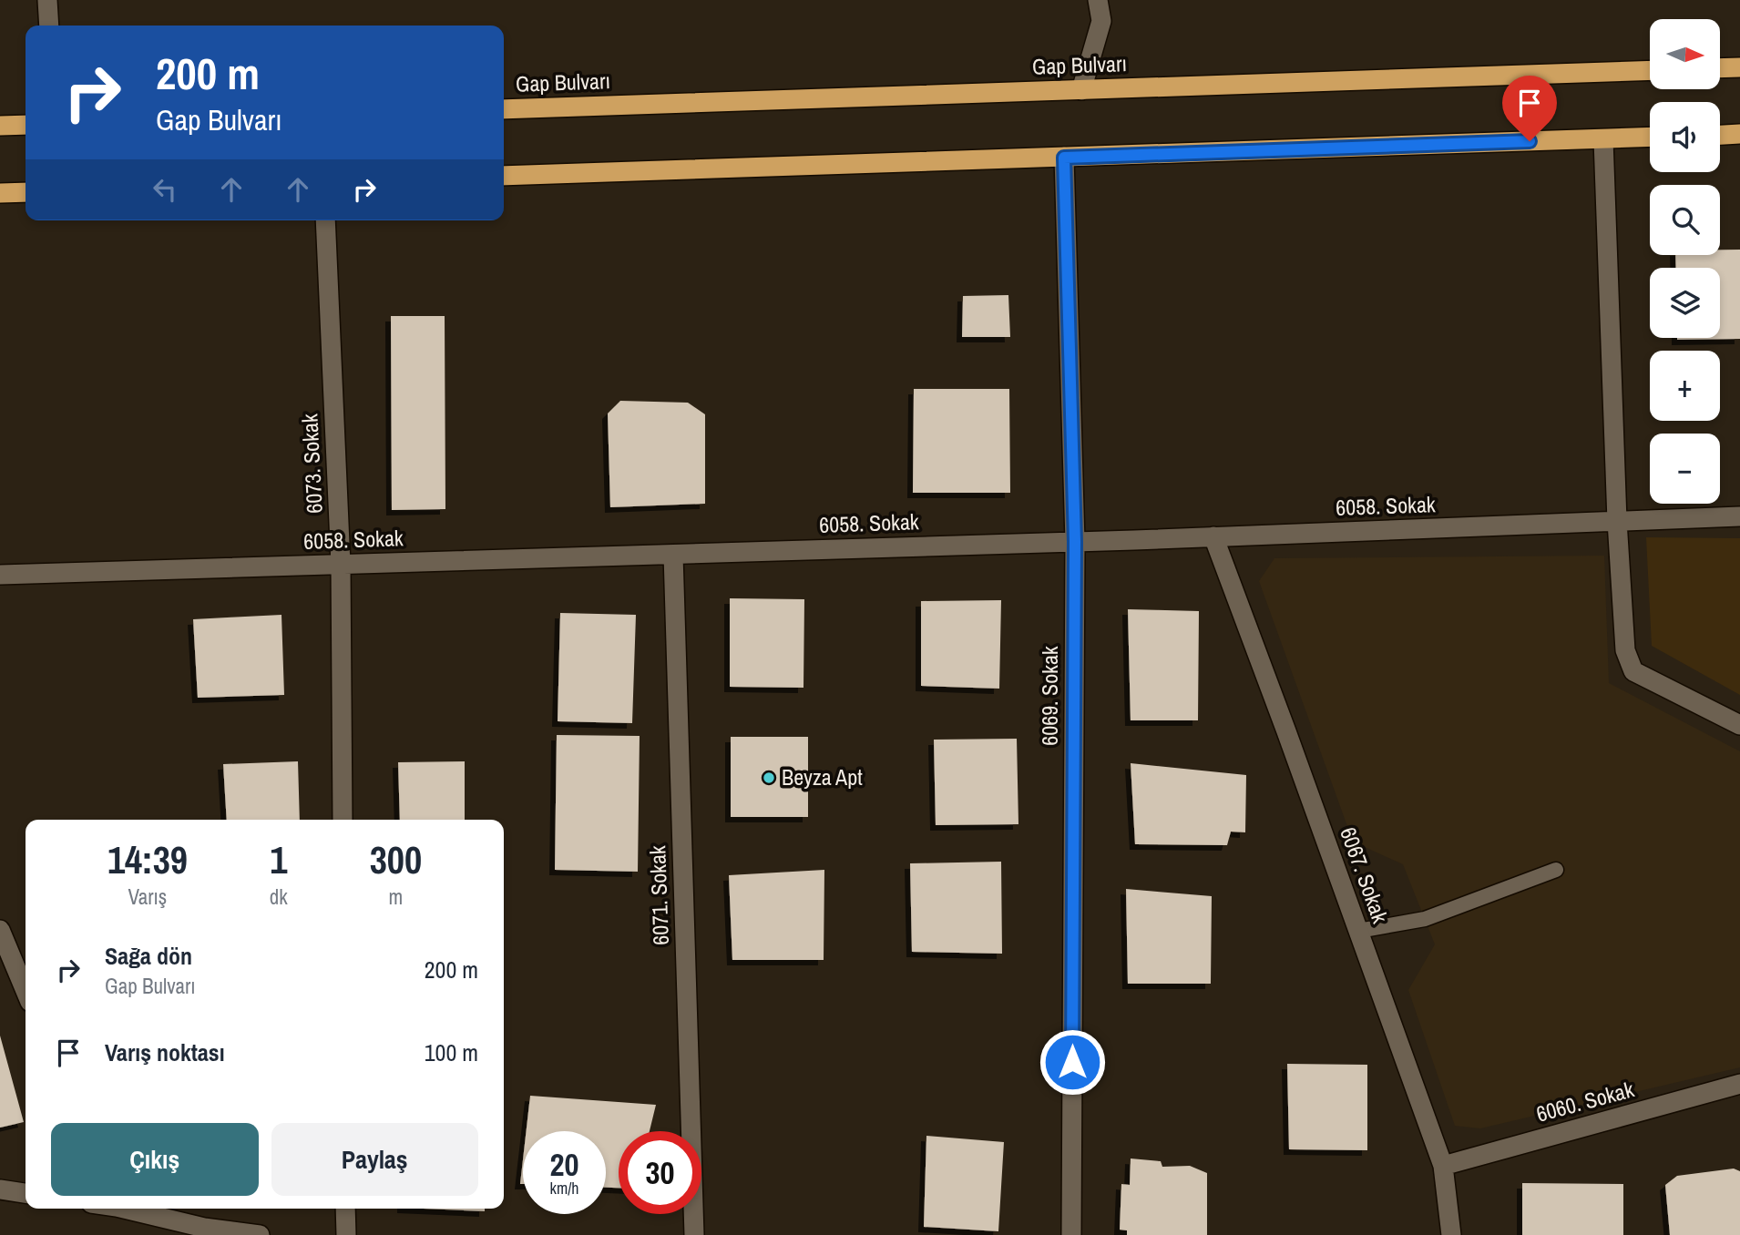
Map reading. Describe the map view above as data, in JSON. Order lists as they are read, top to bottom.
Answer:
{
  "streets": {
    "highway": ["Gap Bulvarı"],
    "street": [
      "6073. Sokak",
      "6058. Sokak",
      "6069. Sokak",
      "6067. Sokak",
      "6071. Sokak",
      "6060. Sokak"
    ]
  },
  "crossings": [
    ["6073. Sokak", "6058. Sokak"],
    ["6058. Sokak", "6069. Sokak"],
    ["6058. Sokak", "6067. Sokak"],
    ["6058. Sokak", "6071. Sokak"],
    ["6067. Sokak", "6060. Sokak"]
  ],
  "places": ["Beyza Apt"],
  "north": "right",
  "page": {
    "map_buttons": ["+", "−"],
    "turn": ["200 m", "Gap Bulvarı"],
    "eta": [
      "14:39",
      "Varış",
      "1",
      "dk",
      "300",
      "m"
    ],
    "list": [
      {
        "name": "Sağa dön",
        "note": "Gap Bulvarı",
        "value": "200 m"
      },
      {
        "name": "Varış noktası",
        "value": "100 m"
      }
    ],
    "buttons": ["Çıkış", "Paylaş"],
    "speed": "20 km/h",
    "limit": "30"
  }
}
